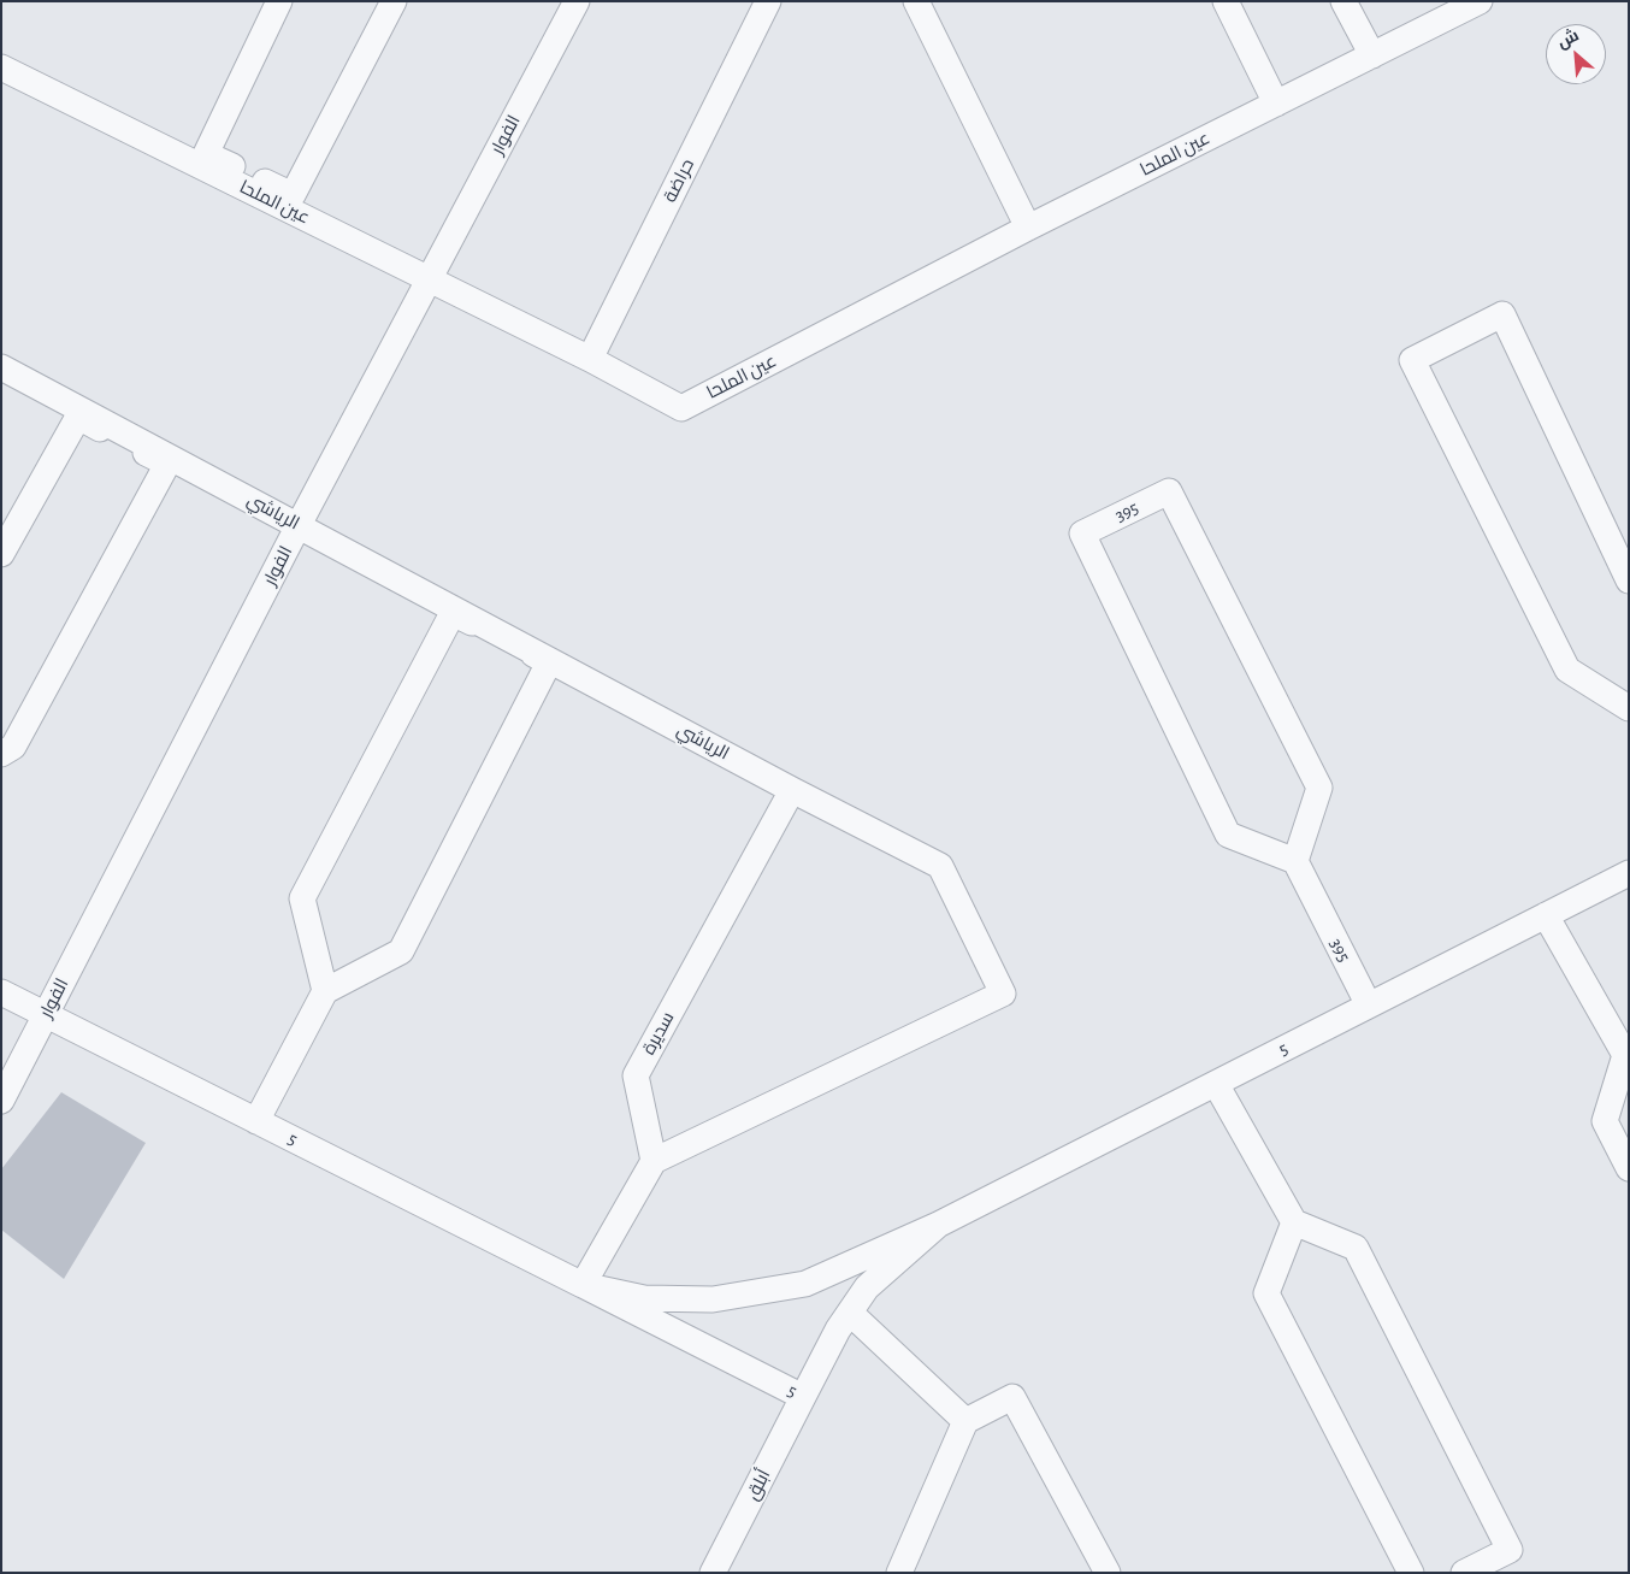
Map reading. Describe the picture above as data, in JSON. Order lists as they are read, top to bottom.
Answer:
{
  "streets": {
    "street": [
      "الفوار",
      "عين الملحا",
      "حراضة",
      "الرياشي",
      "395",
      "سديرة",
      "5",
      "أبلق"
    ]
  },
  "crossings": [
    ["الفوار", "عين الملحا"],
    ["الفوار", "الرياشي"],
    ["الفوار", "5"],
    ["عين الملحا", "حراضة"],
    ["الرياشي", "سديرة"],
    ["395", "5"],
    ["5", "أبلق"]
  ],
  "north": "top left"
}
